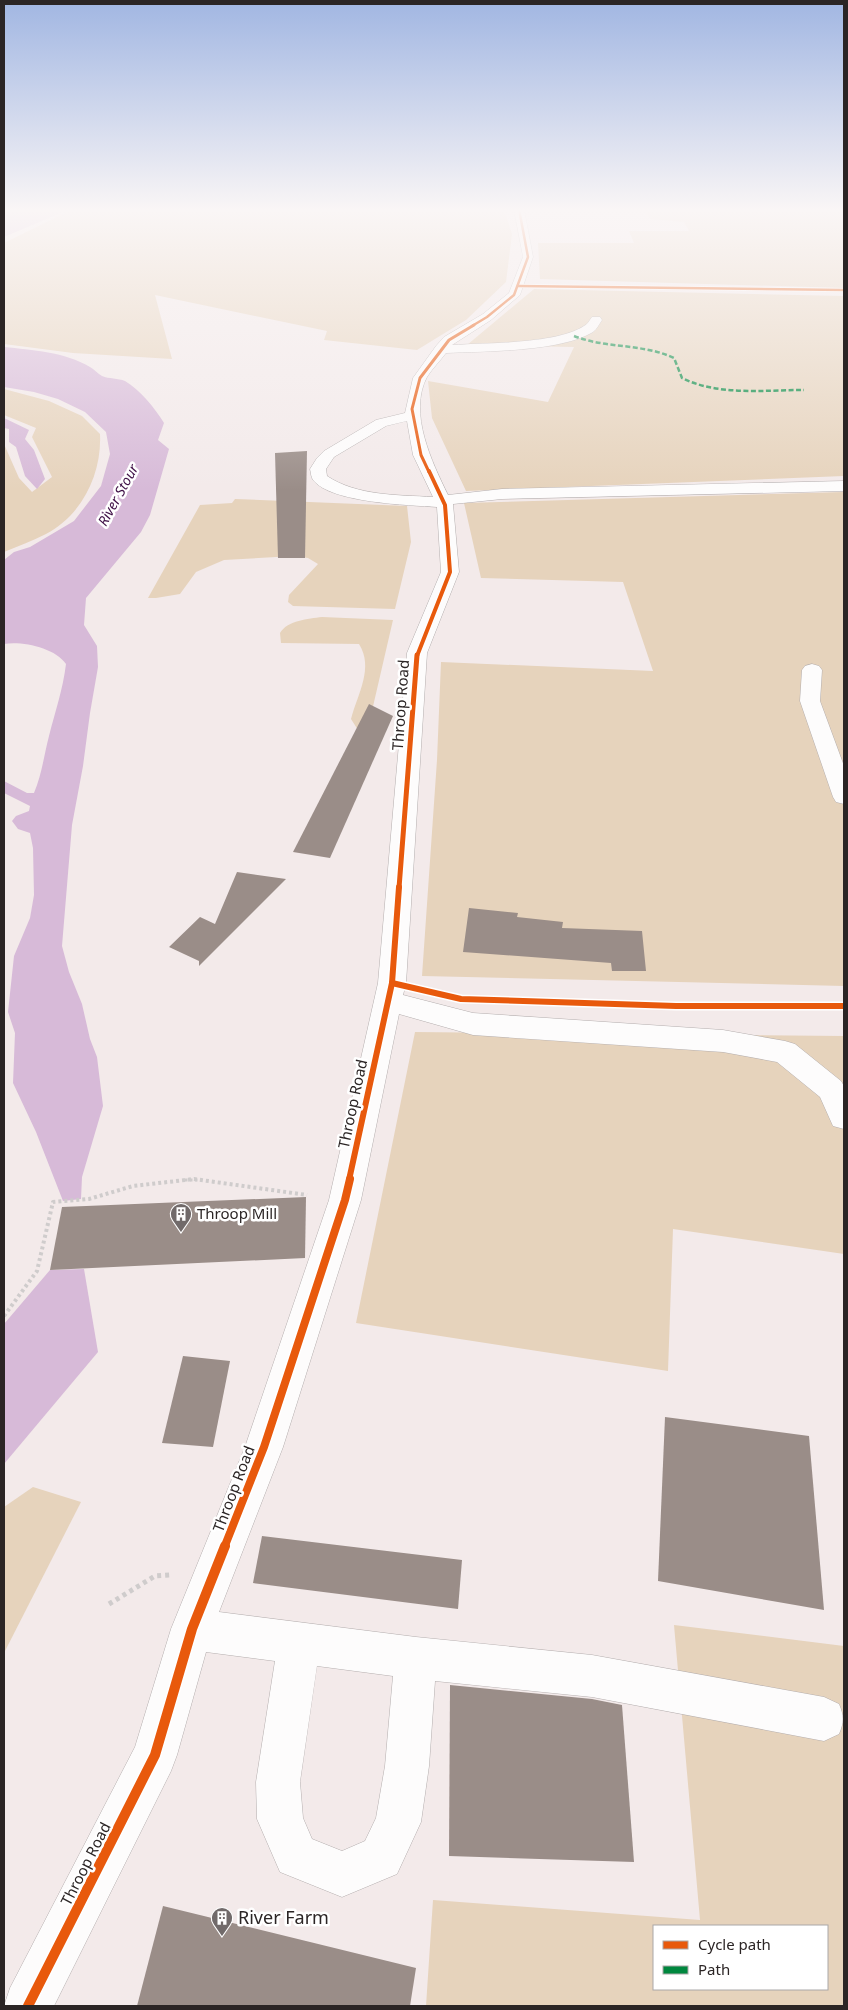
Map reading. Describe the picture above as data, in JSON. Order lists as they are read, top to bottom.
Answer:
{
  "streets": {
    "street": ["Throop Road"]
  },
  "water": ["River Stour"],
  "places": {
    "building": ["Throop Mill", "River Farm"]
  },
  "legend": ["Cycle path", "Path"]
}
